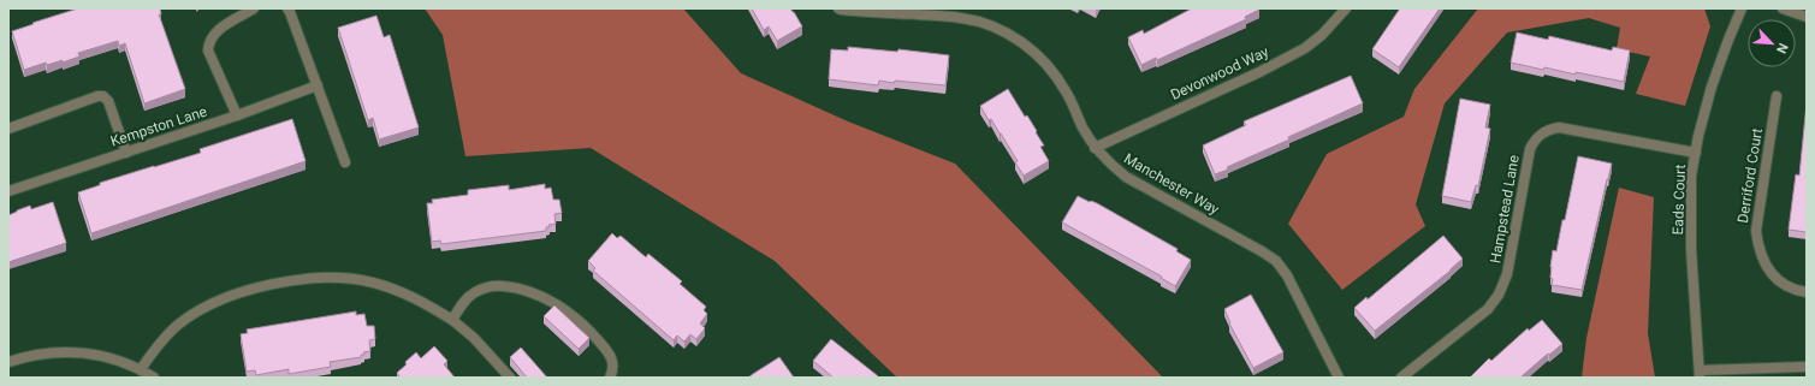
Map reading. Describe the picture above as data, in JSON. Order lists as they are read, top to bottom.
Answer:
{
  "streets": {
    "street": [
      "Devonwood Way",
      "Kempston Lane",
      "Derriford Court",
      "Manchester Way",
      "Eads Court",
      "Hampstead Lane"
    ]
  },
  "crossings": [
    ["Devonwood Way", "Manchester Way"],
    ["Eads Court", "Hampstead Lane"]
  ],
  "north": "bottom right"
}
